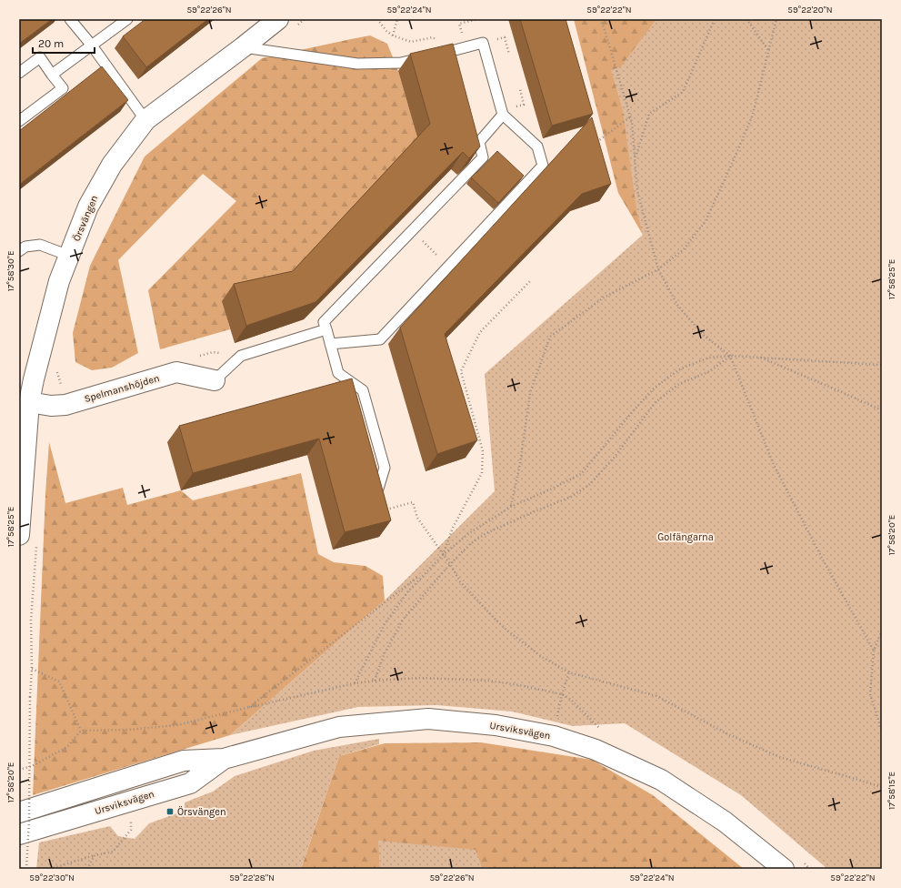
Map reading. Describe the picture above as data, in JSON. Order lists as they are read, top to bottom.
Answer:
{
  "streets": {
    "street": ["Örsvängen", "Spelmanshöjden", "Ursviksvägen"]
  },
  "crossings": [
    ["Örsvängen", "Spelmanshöjden"]
  ],
  "parks": ["Golfängarna"],
  "places": {
    "transit": ["Örsvängen"]
  },
  "scale_bar": "20 m",
  "coordinates": [
    "59°22'26\"N",
    "59°22'24\"N",
    "59°22'22\"N",
    "59°22'20\"N",
    "17°58'30\"E",
    "17°58'25\"E",
    "17°58'20\"E",
    "17°58'15\"E",
    "59°22'30\"N",
    "59°22'28\"N"
  ]
}
